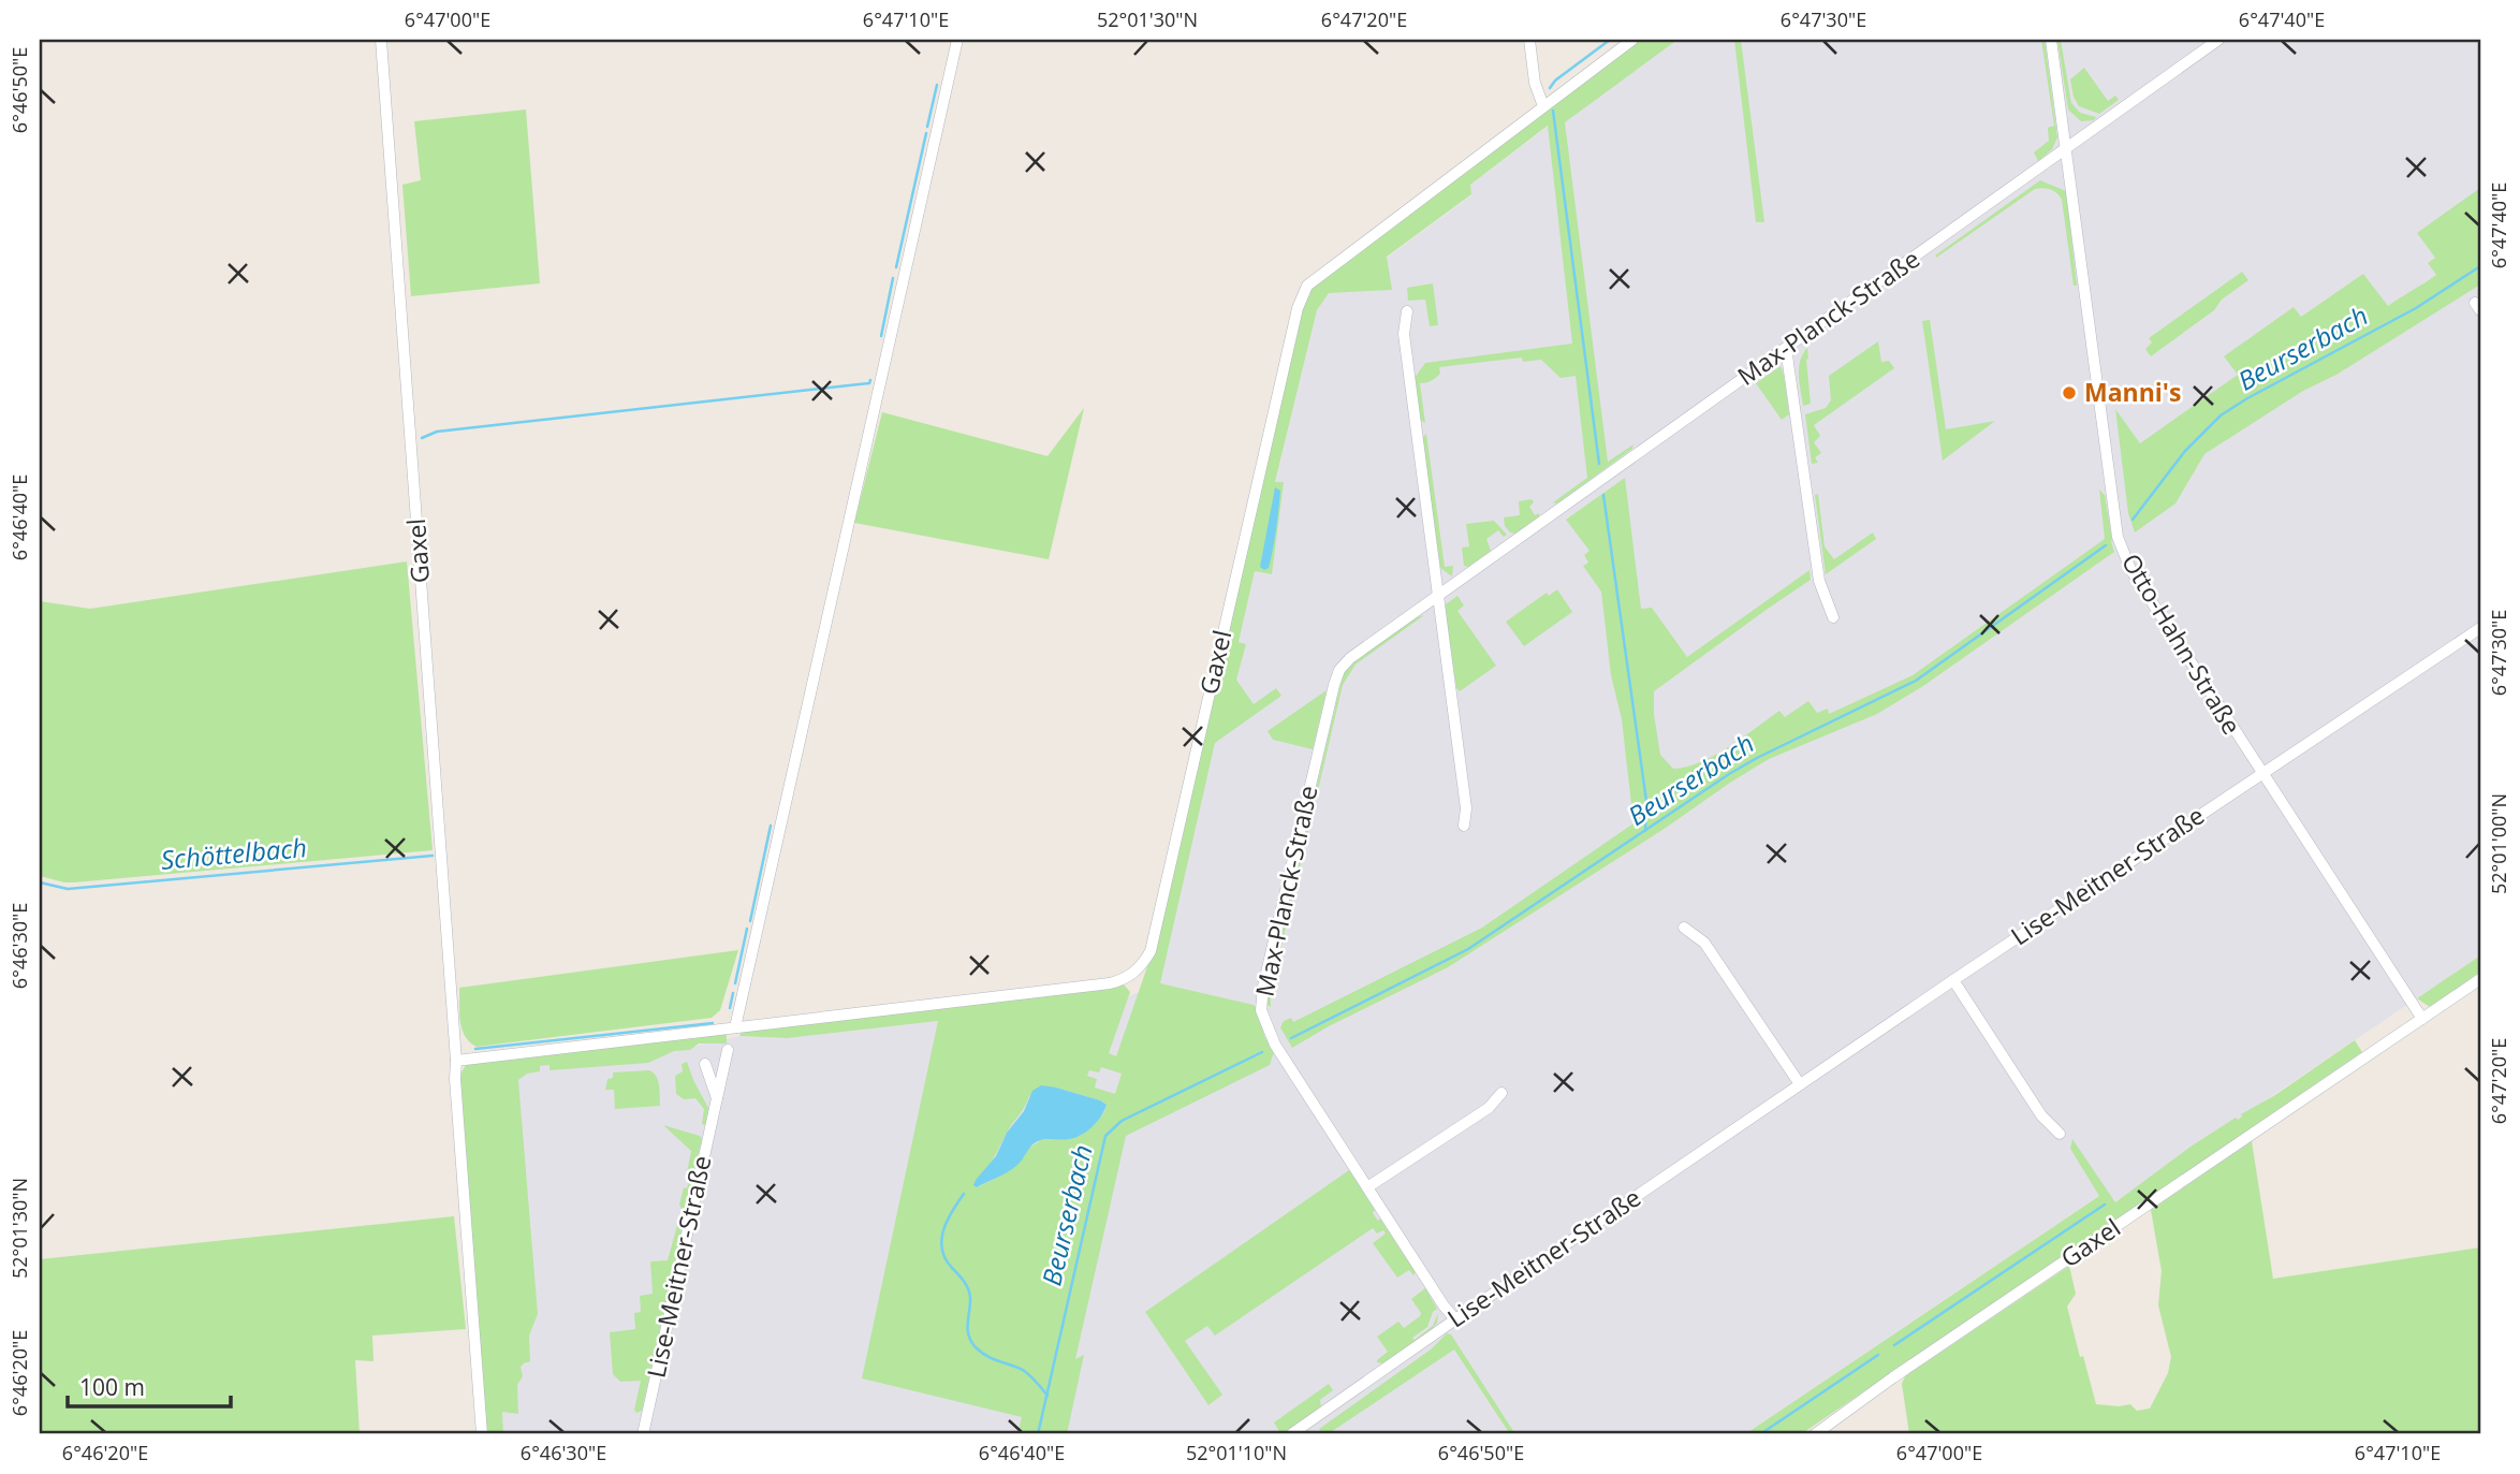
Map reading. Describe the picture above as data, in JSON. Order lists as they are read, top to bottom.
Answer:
{
  "streets": {
    "street": [
      "Max-Planck-Straße",
      "Gaxel",
      "Otto-Hahn-Straße",
      "Lise-Meitner-Straße"
    ]
  },
  "crossings": [
    ["Max-Planck-Straße", "Otto-Hahn-Straße"],
    ["Max-Planck-Straße", "Lise-Meitner-Straße"],
    ["Gaxel", "Otto-Hahn-Straße"],
    ["Otto-Hahn-Straße", "Lise-Meitner-Straße"]
  ],
  "water": ["Beurserbach", "Schöttelbach"],
  "places": ["Manni's"],
  "scale_bar": "100 m",
  "coordinates": [
    "6°47'00\"E",
    "6°47'10\"E",
    "52°01'30\"N",
    "6°47'20\"E",
    "6°47'30\"E",
    "6°47'40\"E",
    "6°46'50\"E",
    "6°46'40\"E",
    "52°01'00\"N",
    "6°46'30\"E",
    "6°46'20\"E",
    "52°01'10\"N"
  ]
}
